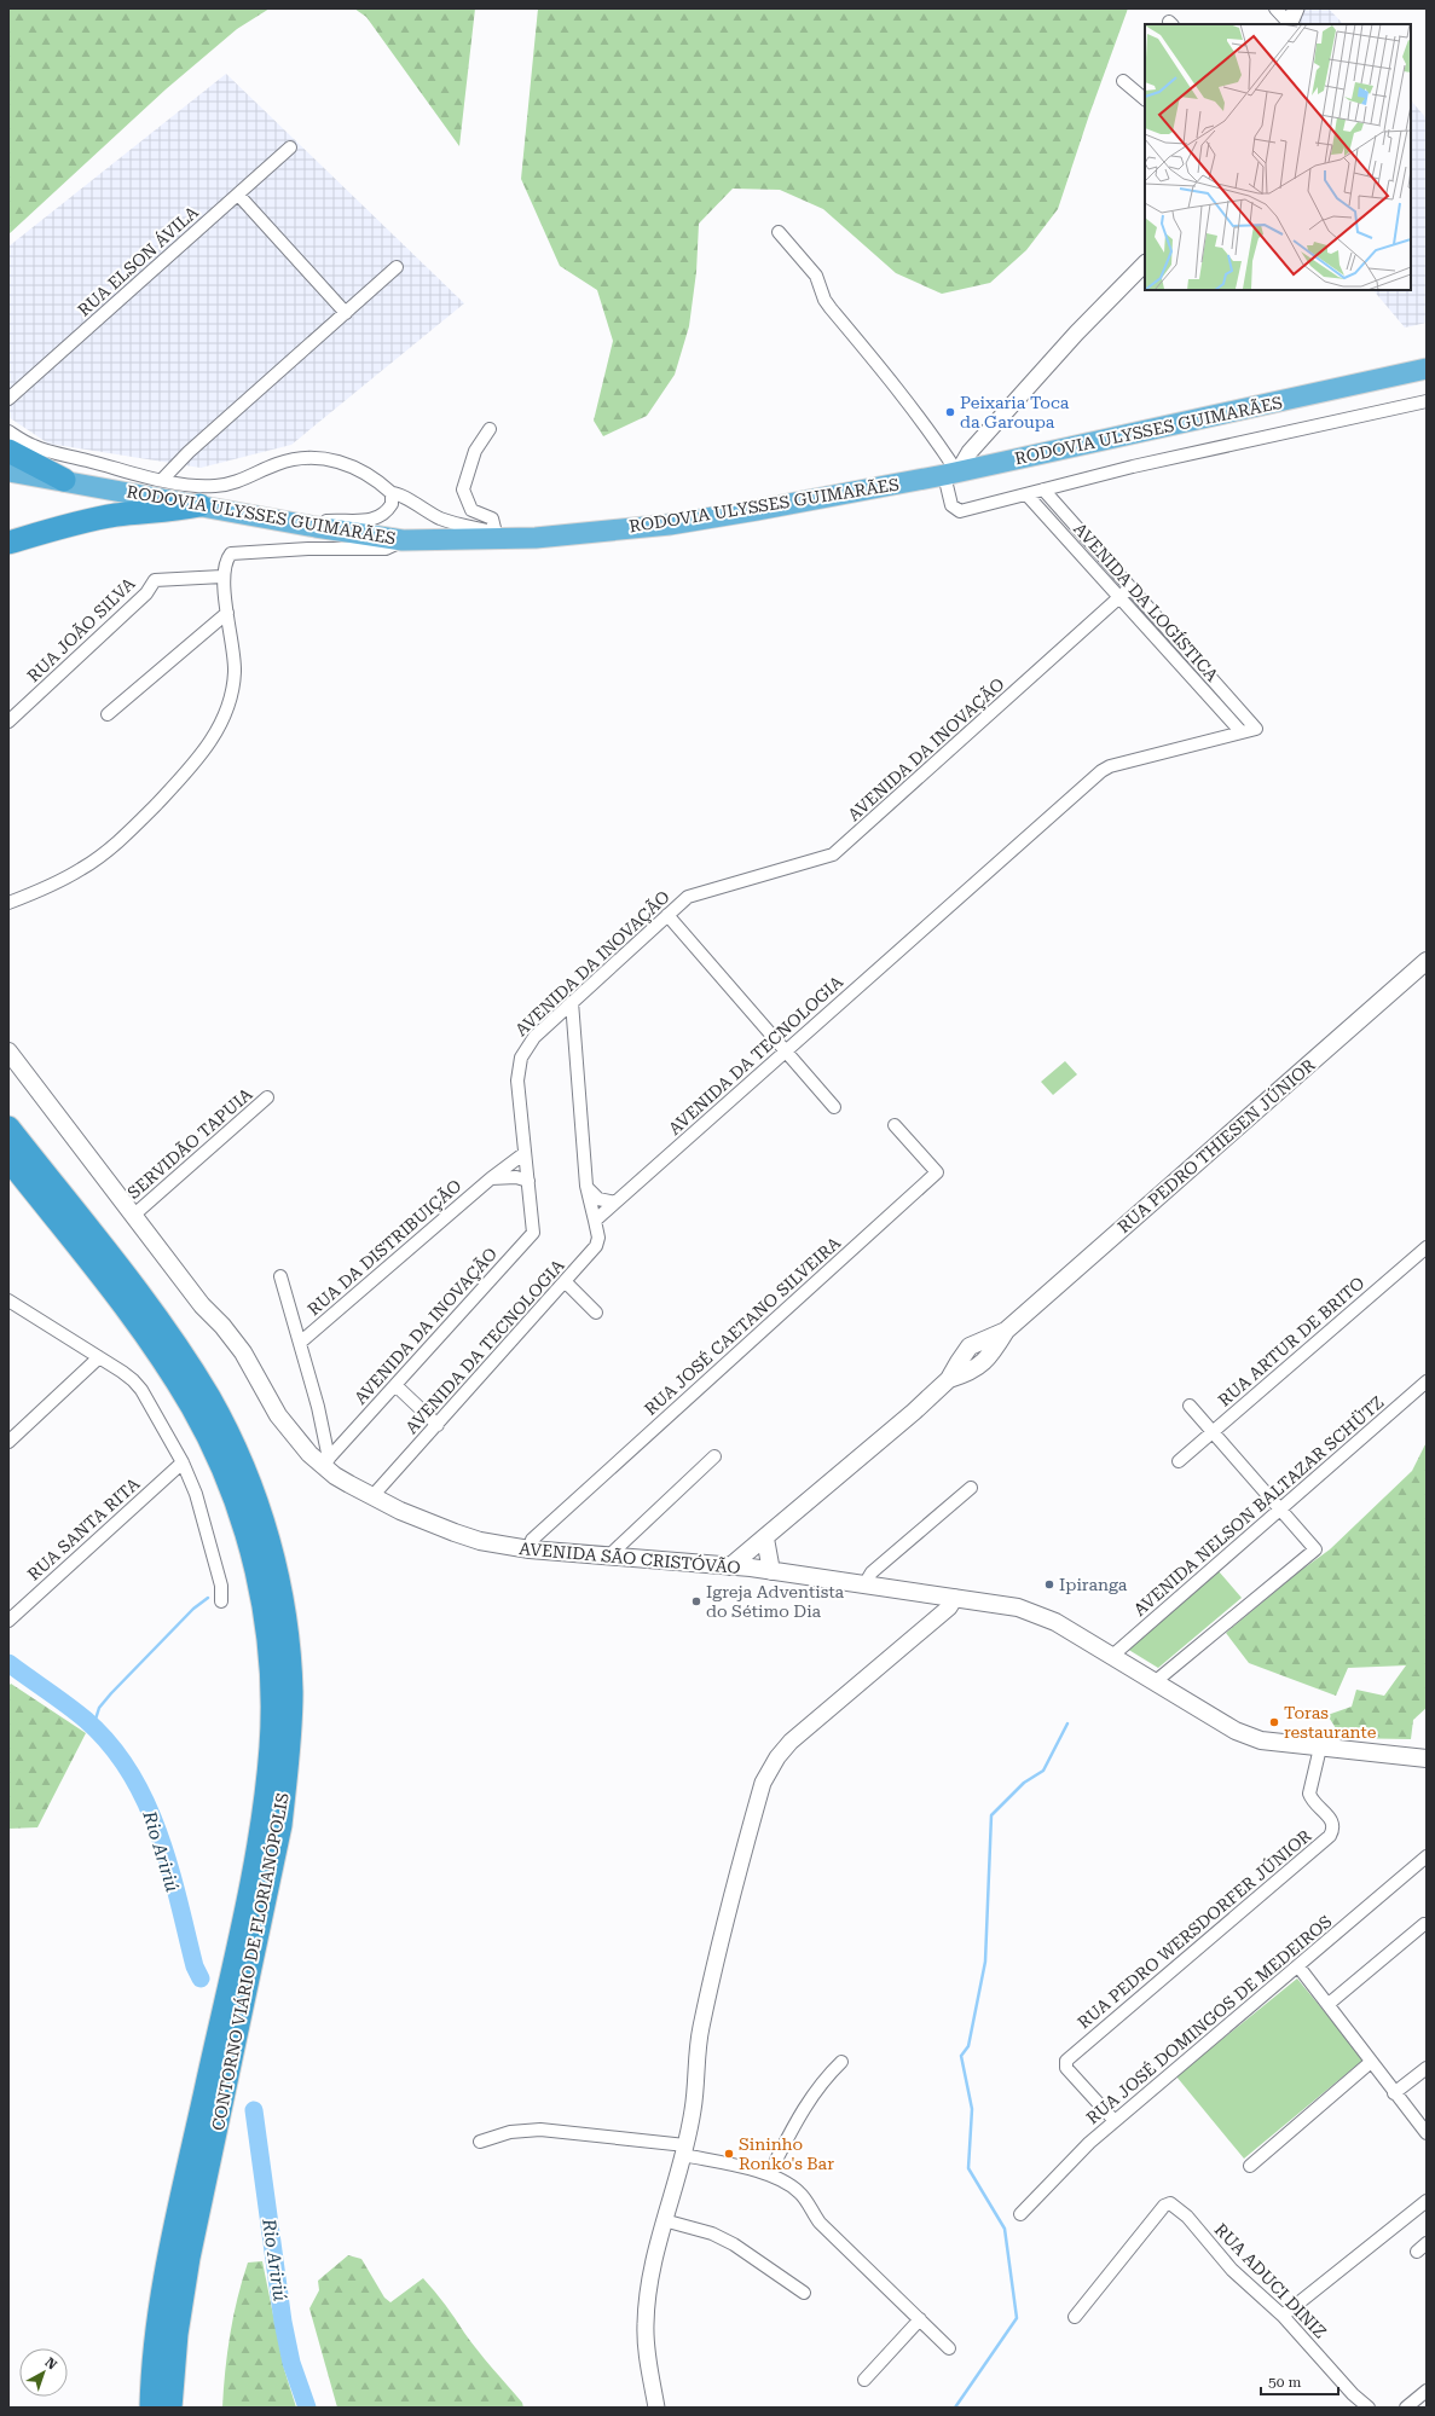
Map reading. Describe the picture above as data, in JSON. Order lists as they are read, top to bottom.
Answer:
{
  "streets": {
    "highway": ["RODOVIA ULYSSES GUIMARÃES", "CONTORNO VIÁRIO DE FLORIANÓPOLIS"],
    "main road": ["RUA PEDRO THIESEN JÚNIOR", "AVENIDA SÃO CRISTÓVÃO"],
    "street": [
      "RUA ELSON ÁVILA",
      "AVENIDA DA LOGÍSTICA",
      "RUA JOÃO SILVA",
      "AVENIDA DA INOVAÇÃO",
      "AVENIDA DA TECNOLOGIA",
      "SERVIDÃO TAPUIA",
      "RUA DA DISTRIBUIÇÃO",
      "RUA JOSÉ CAETANO SILVEIRA",
      "RUA ARTUR DE BRITO",
      "AVENIDA NELSON BALTAZAR SCHÜTZ",
      "RUA SANTA RITA",
      "RUA PEDRO WERSDORFER JÚNIOR",
      "RUA JOSÉ DOMINGOS DE MEDEIROS",
      "RUA ADUCI DINIZ"
    ]
  },
  "crossings": [
    ["AVENIDA DA LOGÍSTICA", "AVENIDA DA INOVAÇÃO"],
    ["AVENIDA DA LOGÍSTICA", "AVENIDA DA TECNOLOGIA"],
    ["AVENIDA DA INOVAÇÃO", "RUA DA DISTRIBUIÇÃO"],
    ["AVENIDA DA INOVAÇÃO", "AVENIDA SÃO CRISTÓVÃO"],
    ["AVENIDA DA TECNOLOGIA", "AVENIDA SÃO CRISTÓVÃO"],
    ["SERVIDÃO TAPUIA", "AVENIDA SÃO CRISTÓVÃO"],
    ["RUA PEDRO THIESEN JÚNIOR", "AVENIDA SÃO CRISTÓVÃO"],
    ["RUA JOSÉ CAETANO SILVEIRA", "AVENIDA SÃO CRISTÓVÃO"],
    ["AVENIDA NELSON BALTAZAR SCHÜTZ", "AVENIDA SÃO CRISTÓVÃO"],
    ["AVENIDA SÃO CRISTÓVÃO", "RUA PEDRO WERSDORFER JÚNIOR"],
    ["RUA PEDRO WERSDORFER JÚNIOR", "RUA JOSÉ DOMINGOS DE MEDEIROS"]
  ],
  "water": ["Rio Aririú"],
  "places": [
    "Peixaria Toca da Garoupa",
    "Ipiranga",
    "Igreja Adventista do Sétimo Dia",
    "Toras restaurante",
    "Sininho Ronko's Bar"
  ],
  "scale_bar": "50 m",
  "north": "top right"
}
